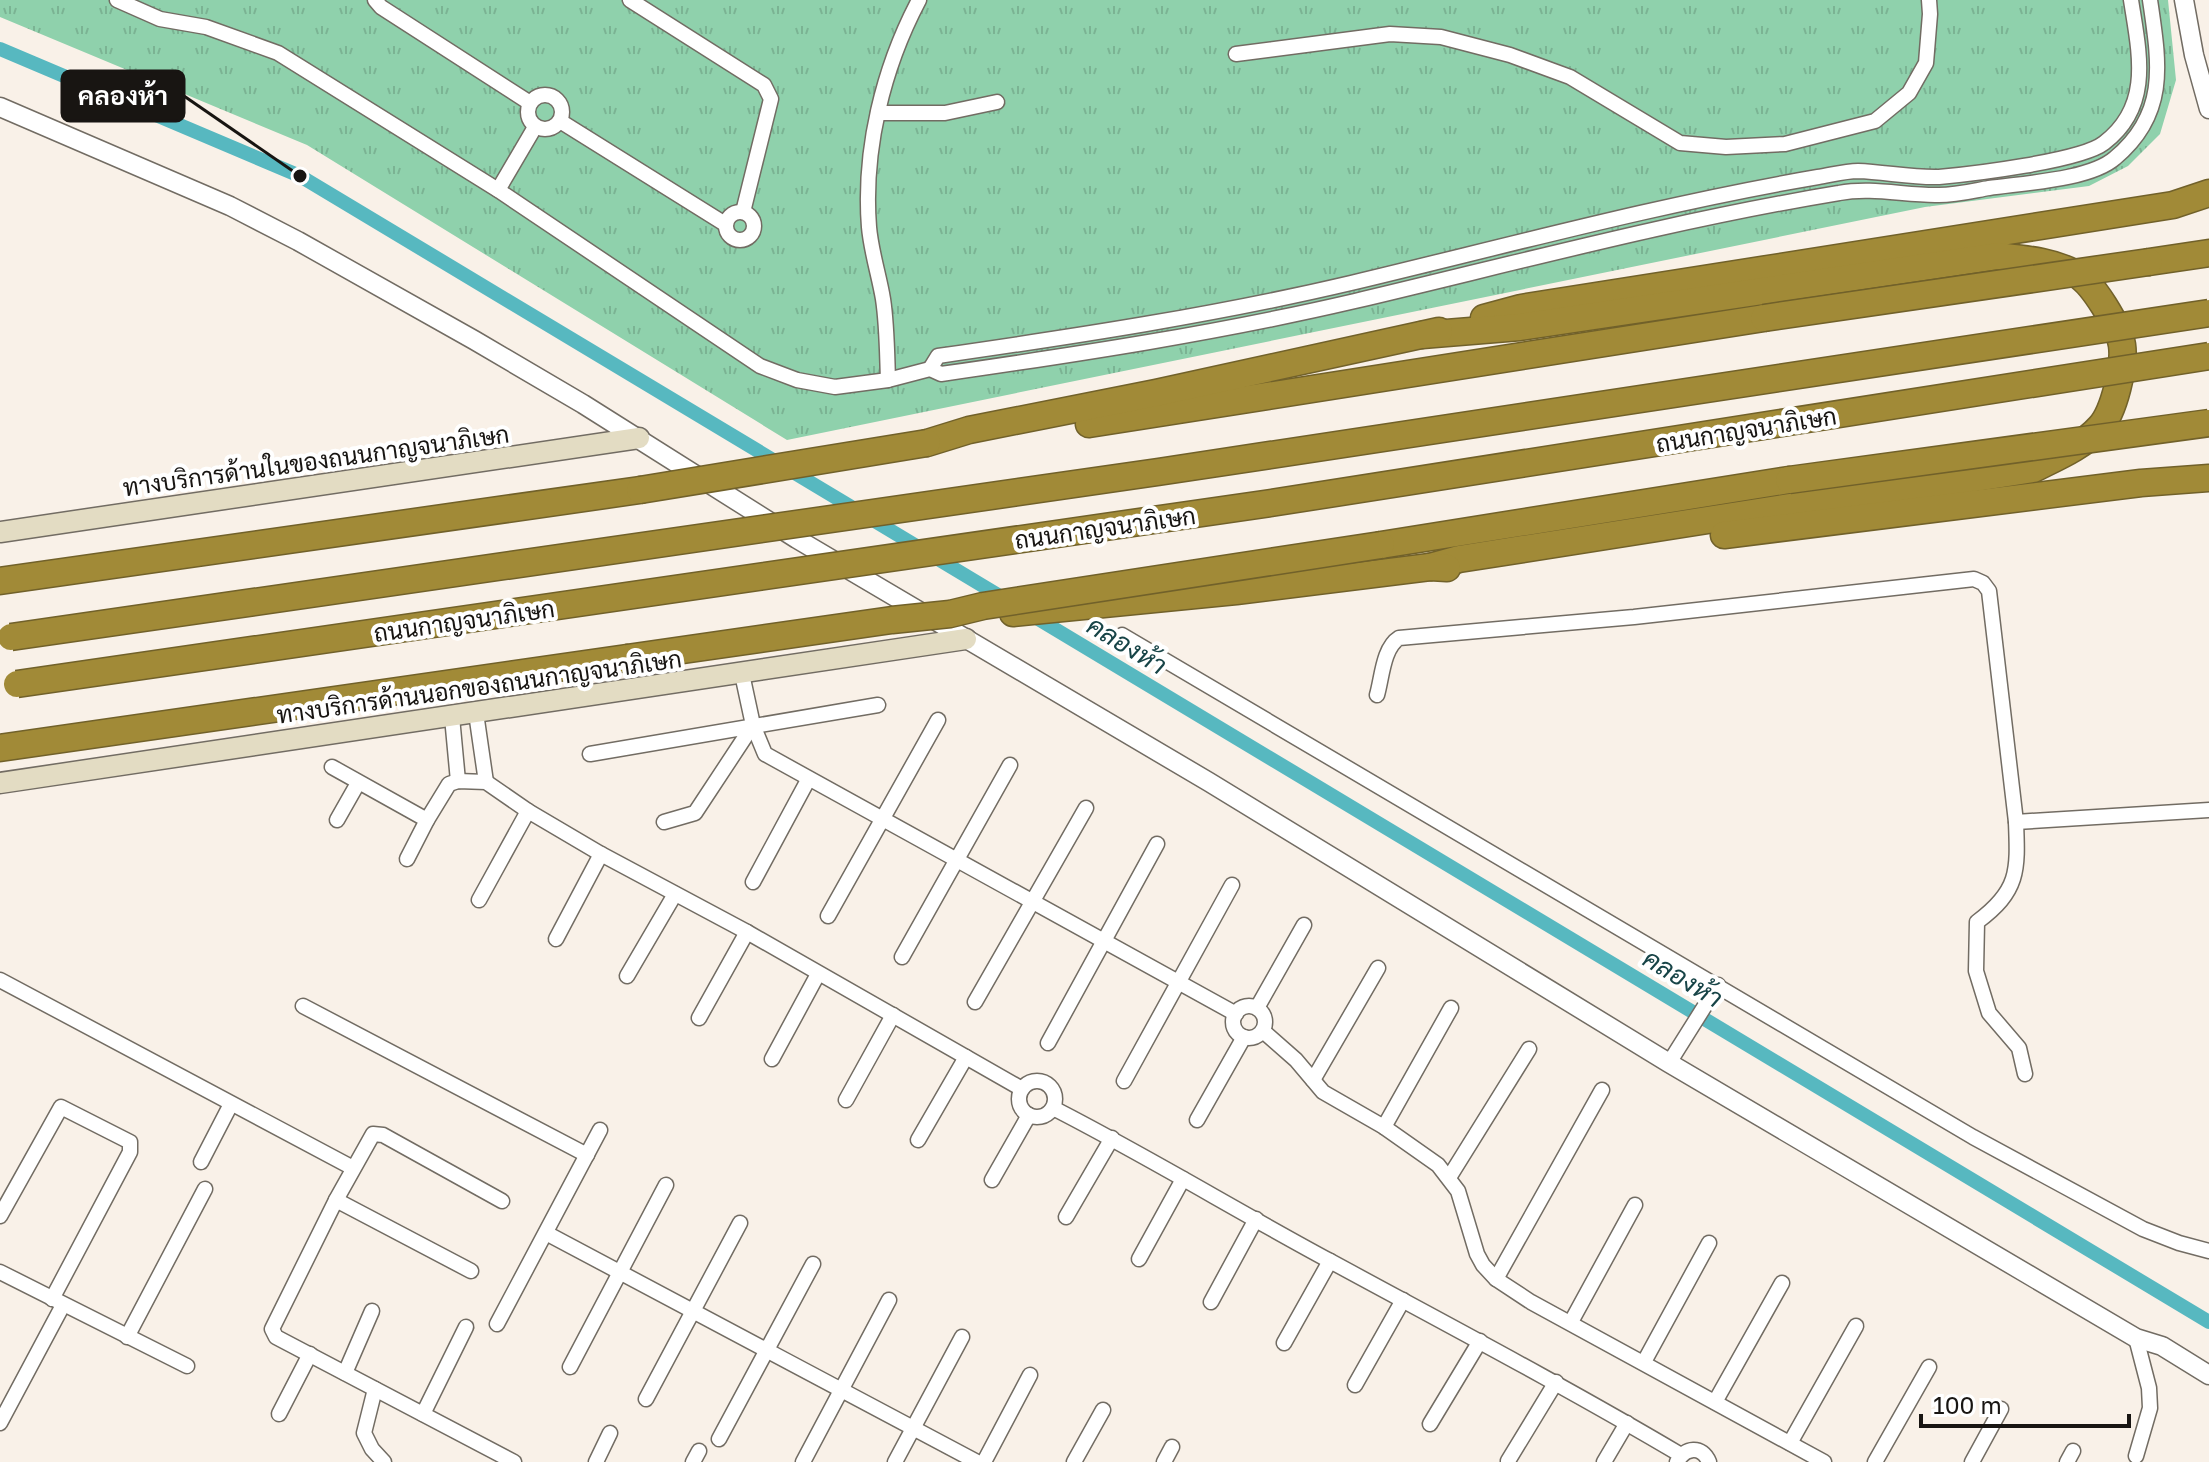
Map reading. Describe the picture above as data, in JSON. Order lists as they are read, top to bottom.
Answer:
{
  "streets": {
    "highway": ["ถนนกาญจนาภิเษก"],
    "main road": ["ทางบริการด้านในของถนนกาญจนาภิเษก", "ทางบริการด้านนอกของถนนกาญจนาภิเษก"]
  },
  "water": ["คลองห้า"],
  "places": ["คลองห้า"],
  "scale_bar": "100 m"
}
